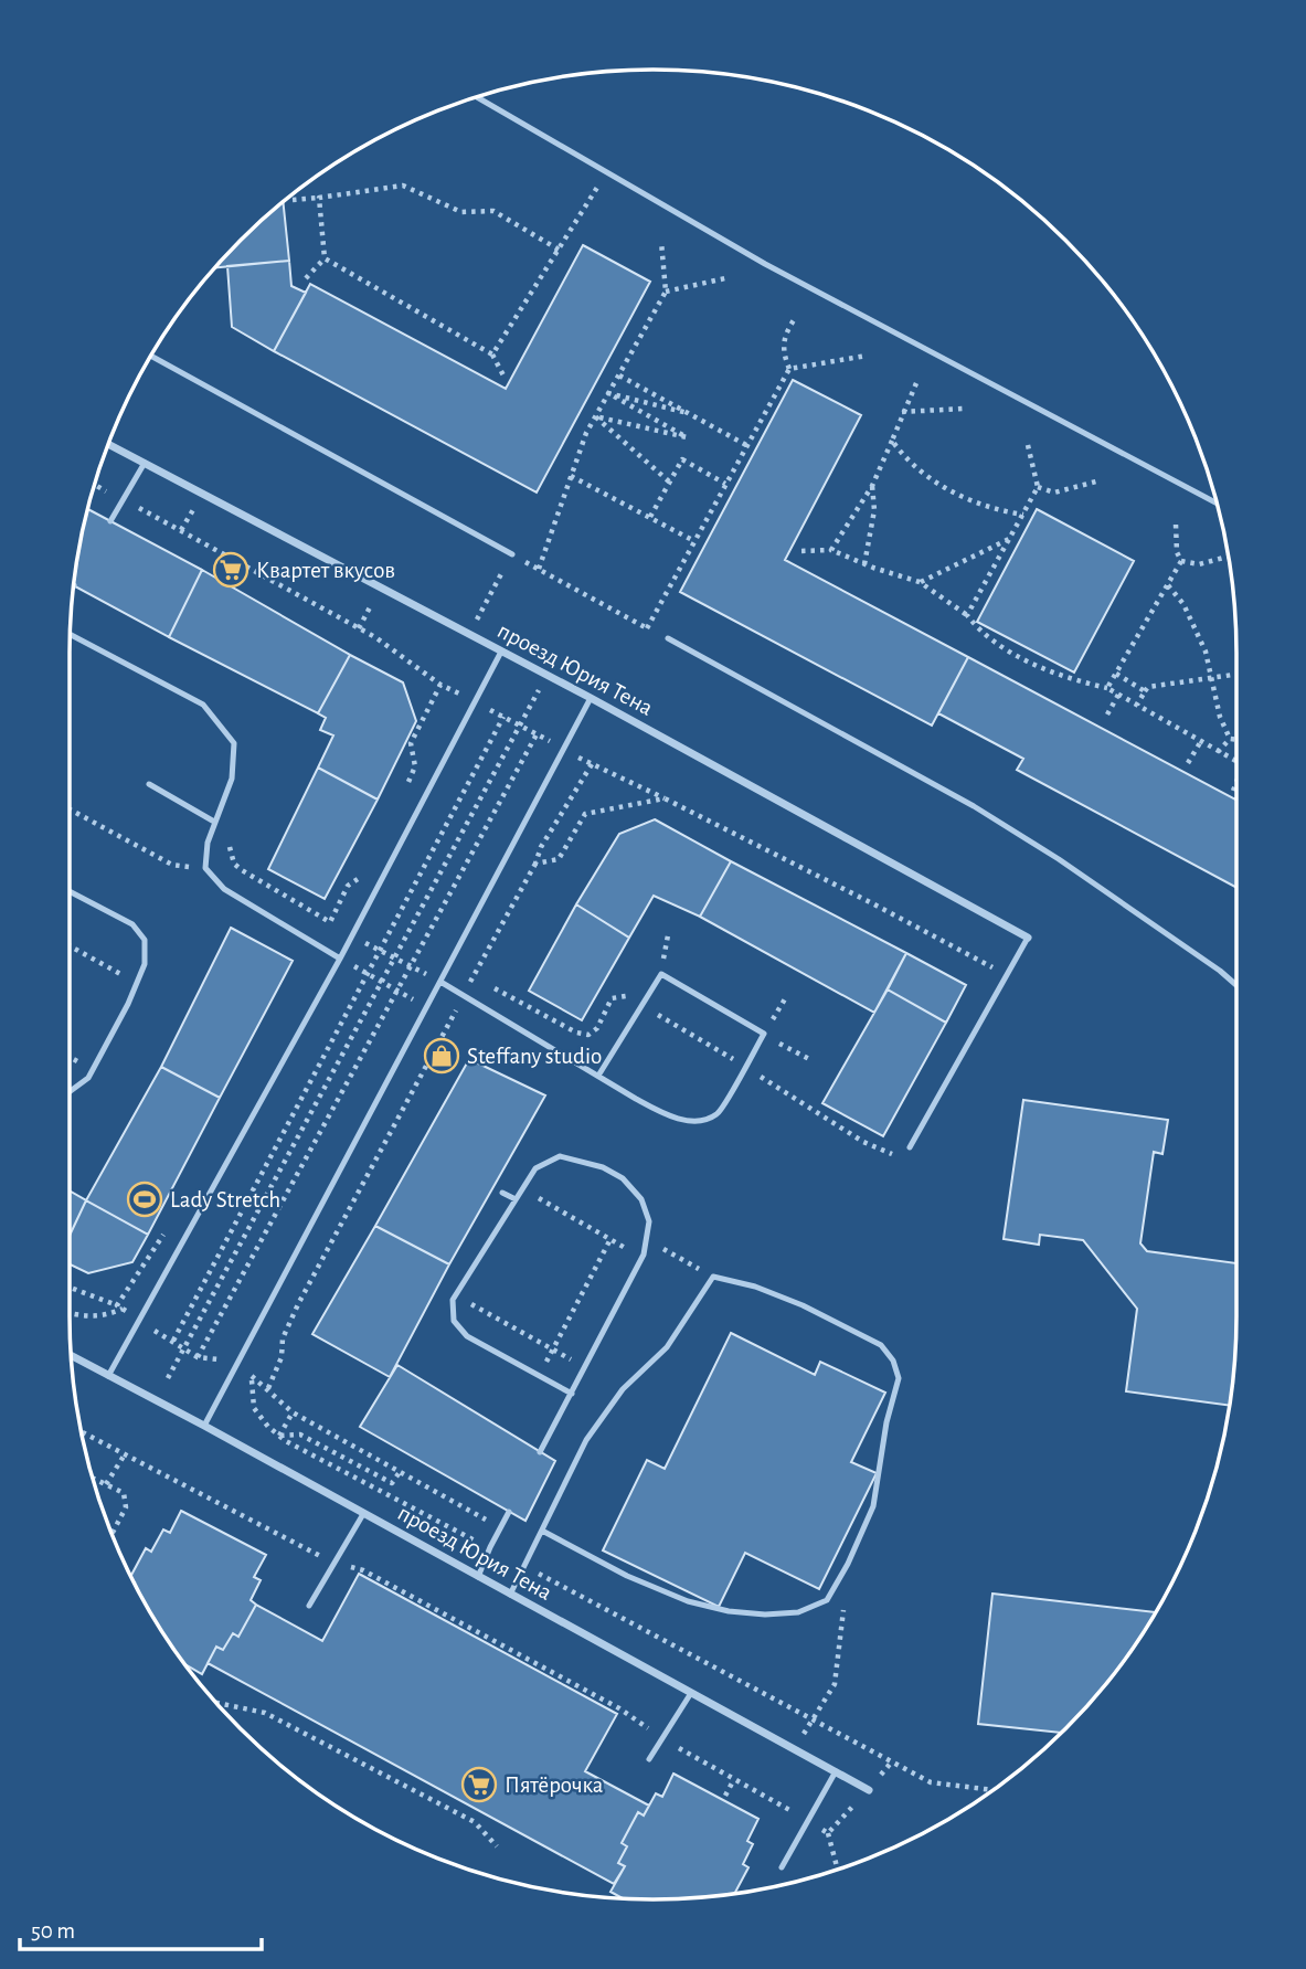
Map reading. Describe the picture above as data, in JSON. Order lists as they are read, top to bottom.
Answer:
{
  "streets": {
    "street": ["проезд Юрия Тена"]
  },
  "places": {
    "supermarket": ["Квартет вкусов", "Пятёрочка"],
    "shop": ["Steffany studio"],
    "sports": ["Lady Stretch"]
  },
  "scale_bar": "50 m"
}
